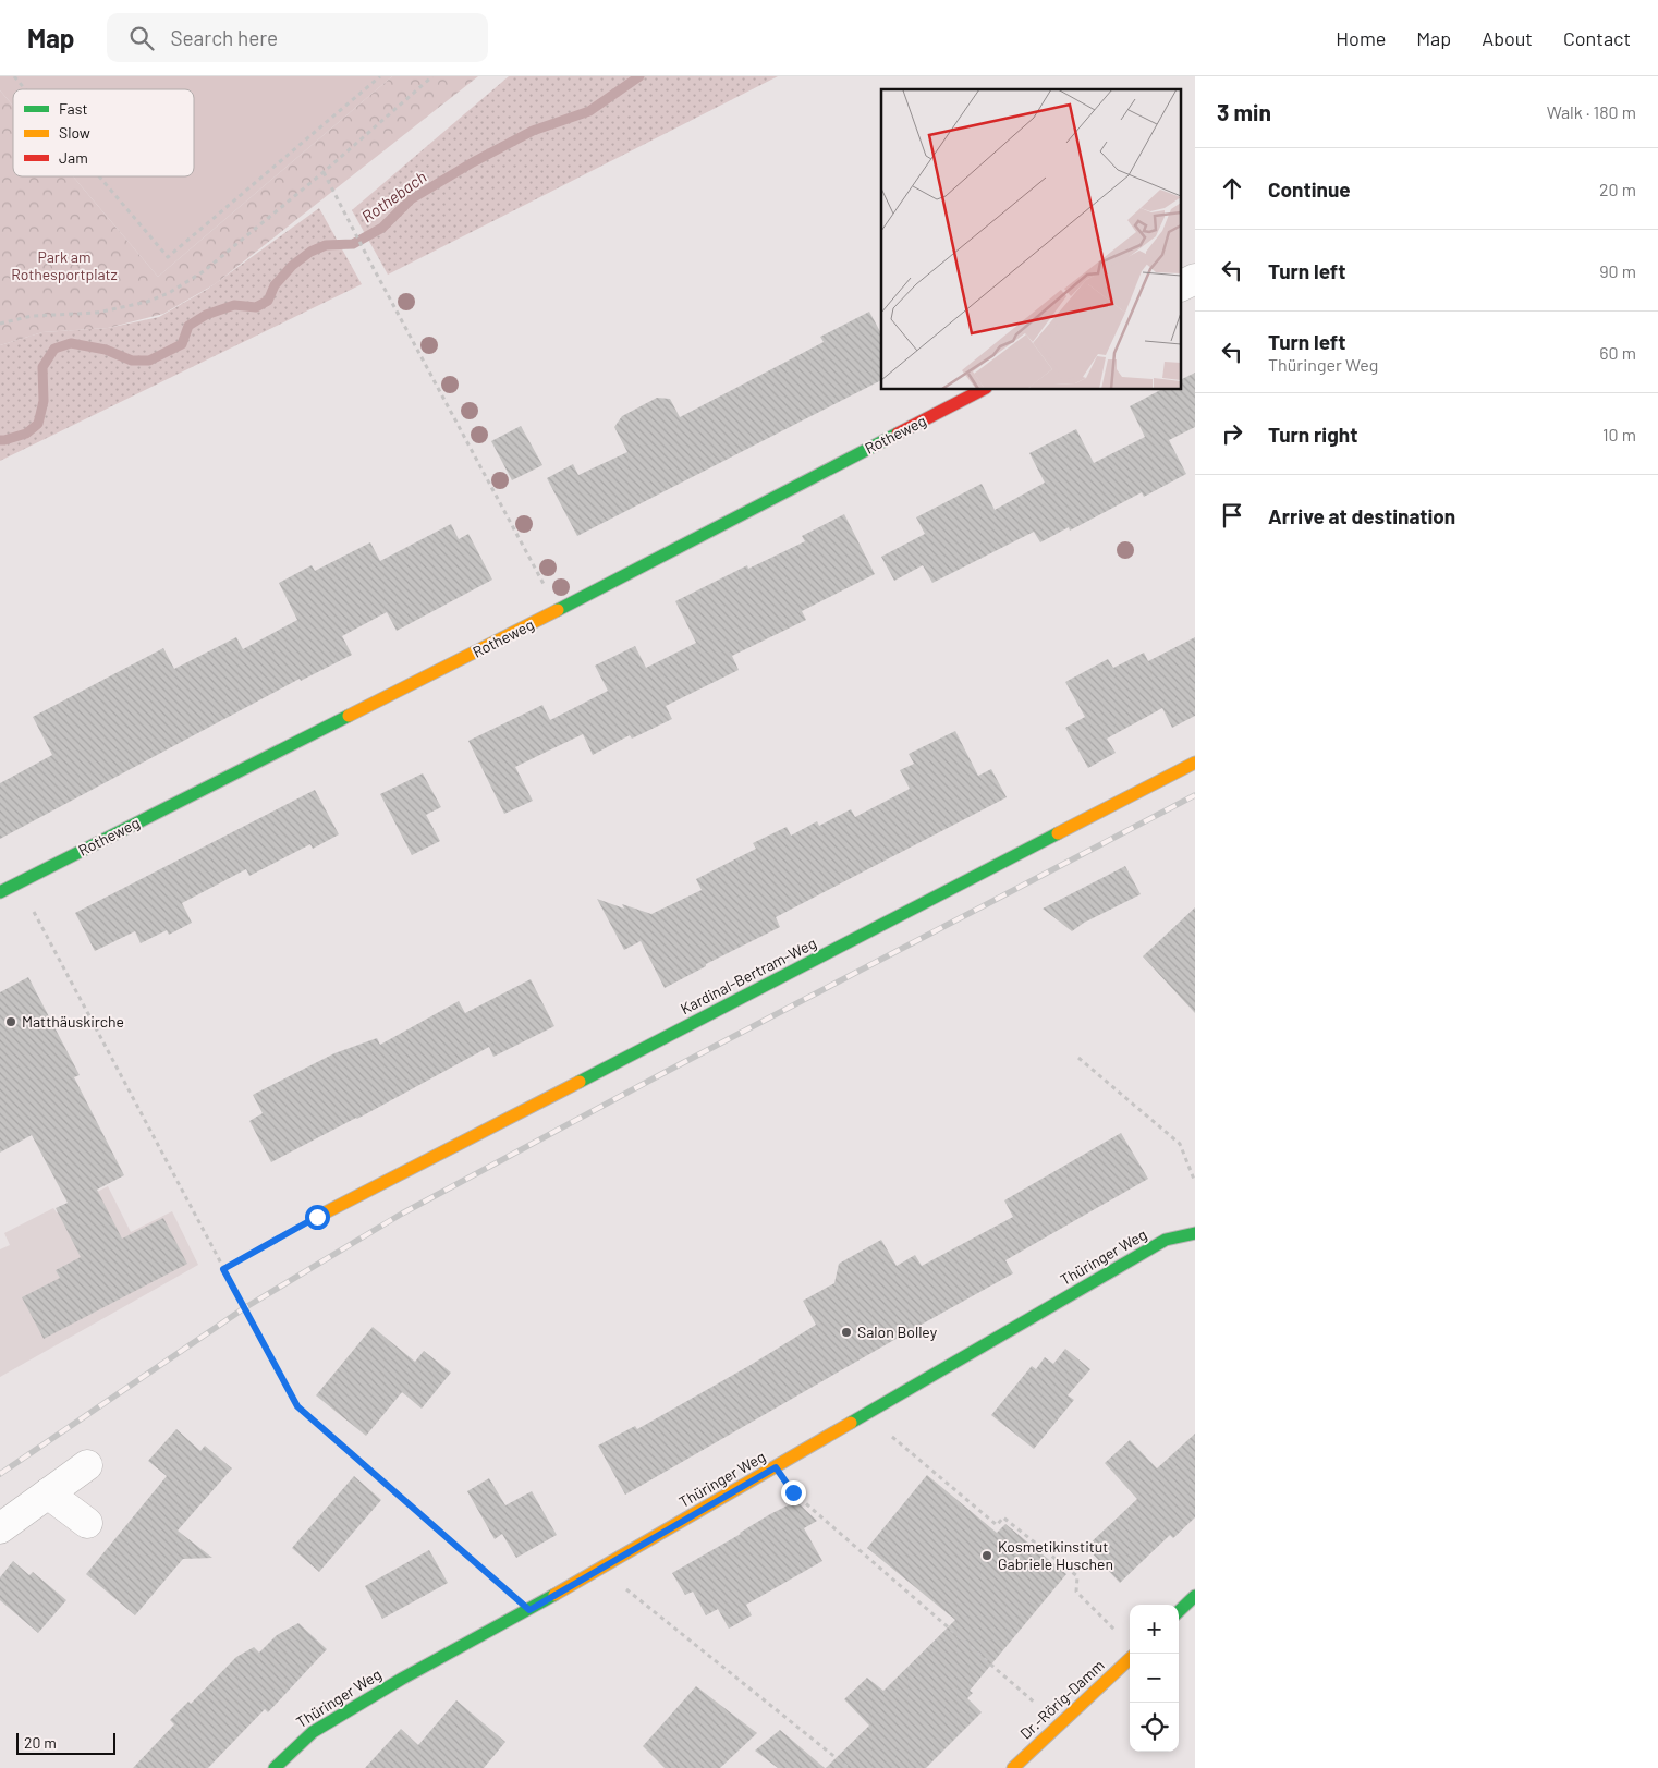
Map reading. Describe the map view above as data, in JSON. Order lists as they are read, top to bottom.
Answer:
{
  "streets": {
    "street": [
      "Rotheweg",
      "Kardinal-Bertram-Weg",
      "Thüringer Weg",
      "Dr.-Rörig-Damm"
    ]
  },
  "water": ["Rothebach"],
  "parks": ["Park am Rothesportplatz"],
  "places": ["Matthäuskirche", "Salon Bolley", "Kosmetikinstitut Gabriele Huschen"],
  "legend": ["Fast", "Slow", "Jam"],
  "scale_bar": "20 m",
  "page": {
    "header": "Map",
    "search": "Search here",
    "nav": [
      "Home",
      "Map",
      "About",
      "Contact"
    ],
    "heading": ["3 min", "Walk · 180 m"],
    "list": [
      ["Continue", "20 m"],
      ["Turn left", "90 m"],
      ["Turn left", "Thüringer Weg", "60 m"],
      ["Turn right", "10 m"],
      "Arrive at destination"
    ],
    "map_buttons": ["+", "−"],
    "scale": "20 m"
  }
}
